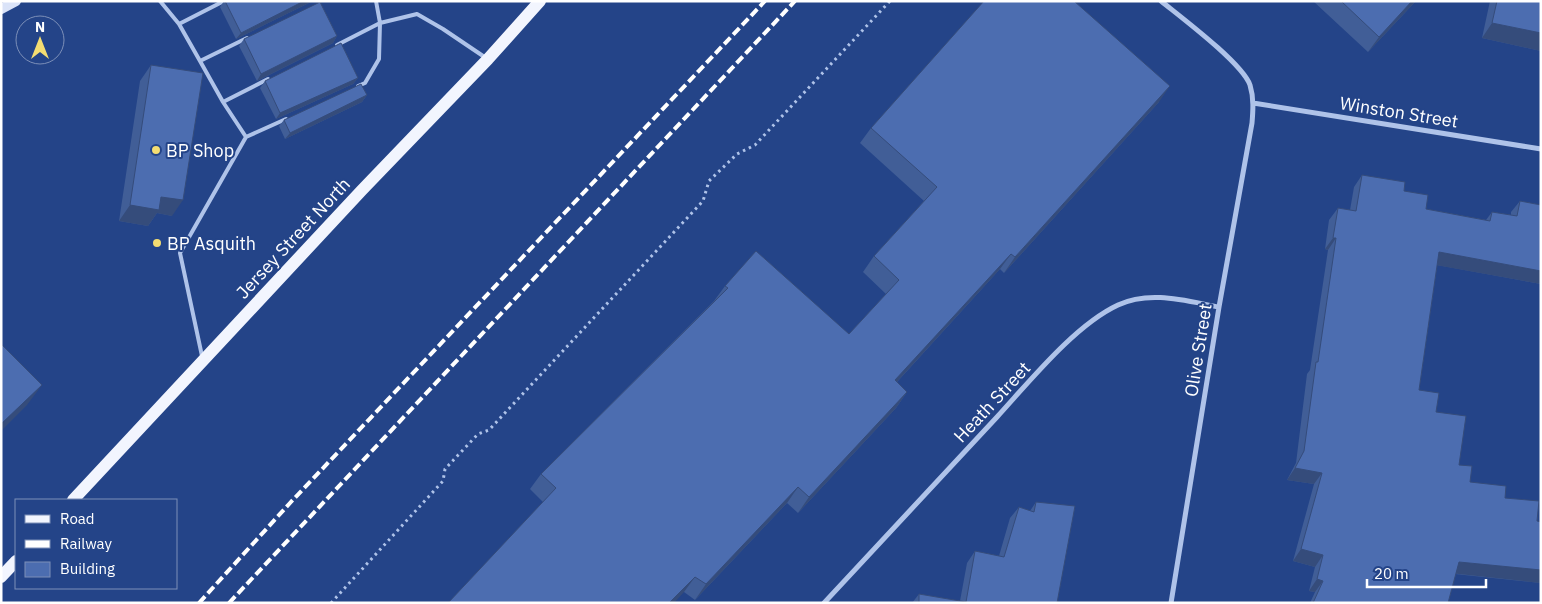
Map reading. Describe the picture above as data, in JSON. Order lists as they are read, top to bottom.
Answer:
{
  "streets": {
    "main road": ["Jersey Street North"],
    "street": ["Winston Street", "Olive Street", "Heath Street"]
  },
  "crossings": [
    ["Winston Street", "Olive Street"],
    ["Olive Street", "Heath Street"]
  ],
  "places": ["BP Shop", "BP Asquith"],
  "legend": ["Road", "Railway", "Building"],
  "scale_bar": "20 m",
  "north": "top"
}
